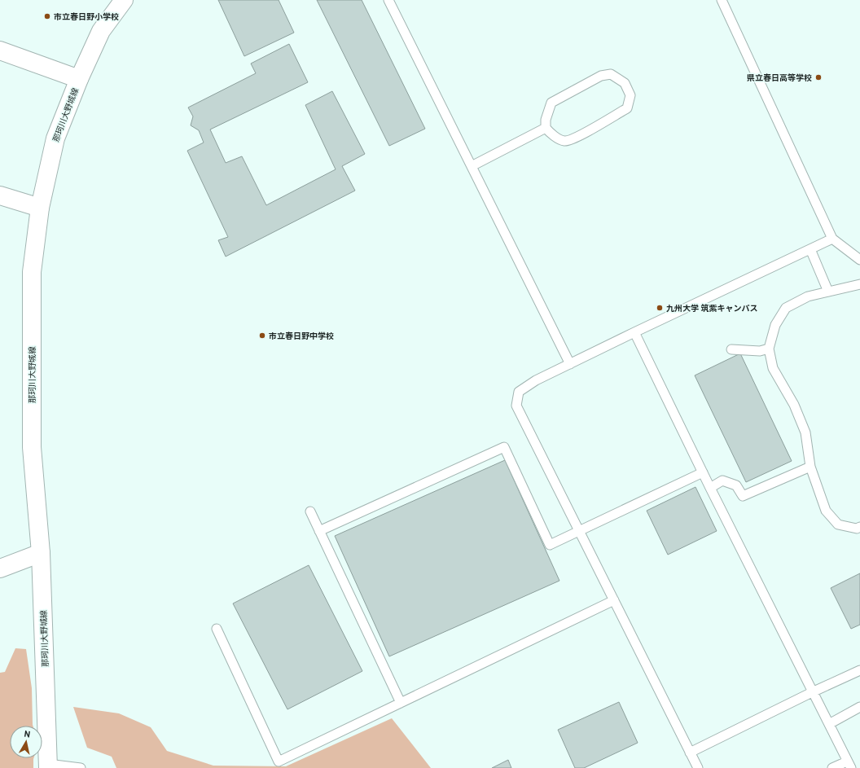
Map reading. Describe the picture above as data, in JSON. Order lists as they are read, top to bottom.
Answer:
{
  "streets": {
    "main road": ["那珂川大野城線"]
  },
  "places": [
    "市立春日野小学校",
    "県立春日高等学校",
    "九州大学 筑紫キャンパス",
    "市立春日野中学校"
  ],
  "north": "top"
}
